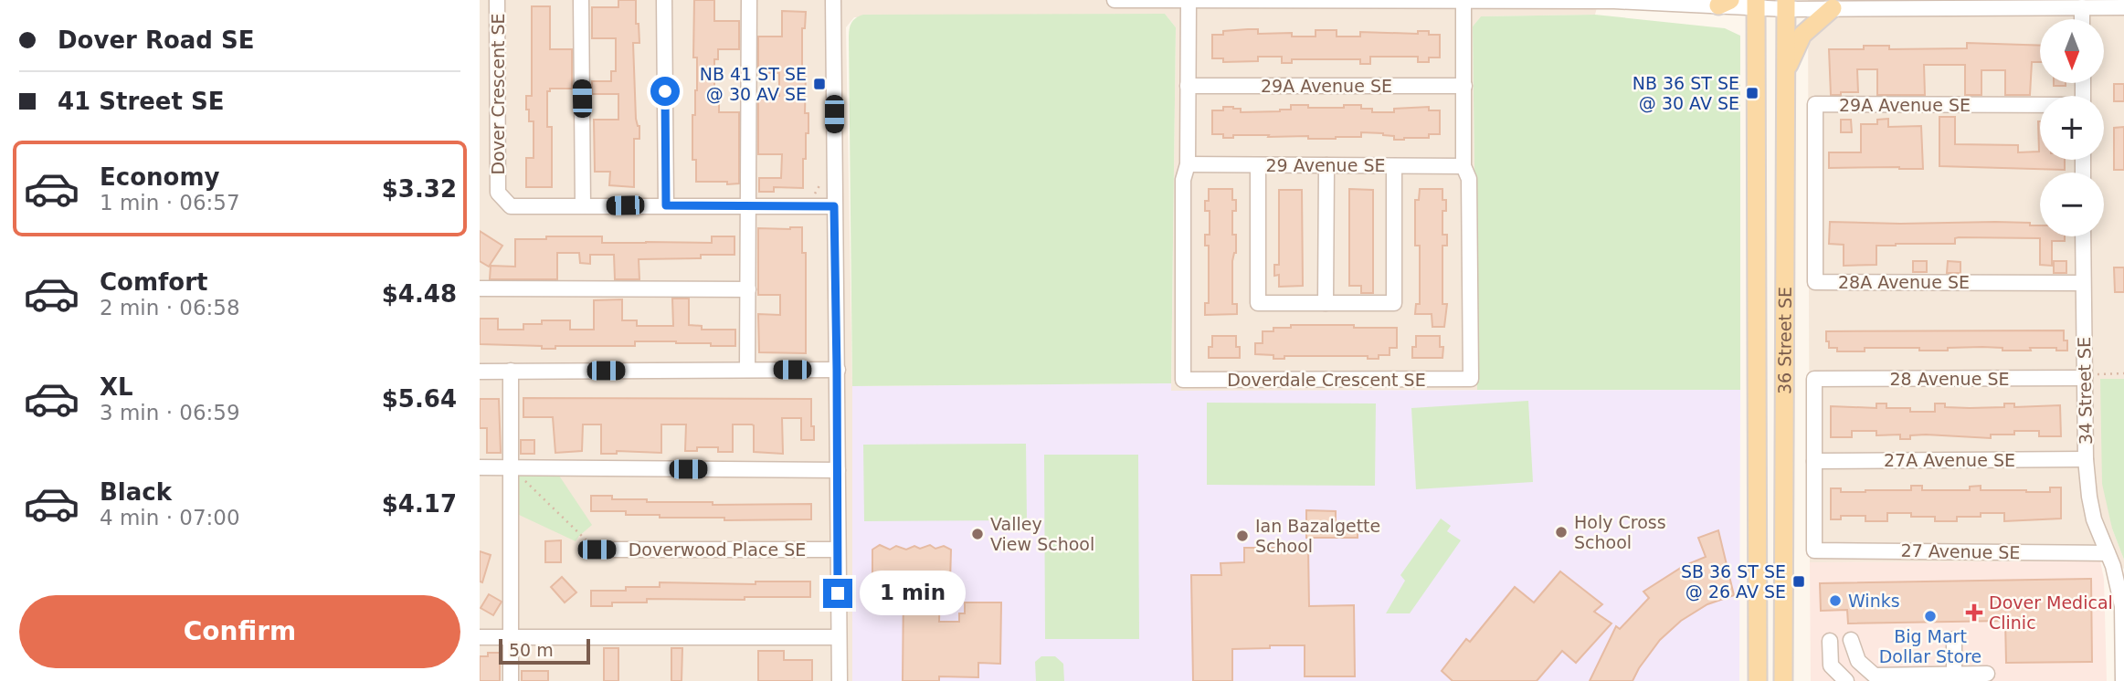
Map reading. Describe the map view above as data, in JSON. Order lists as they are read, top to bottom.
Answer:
{
  "streets": {
    "main road": ["36 Street SE"],
    "street": [
      "29A Avenue SE",
      "Dover Crescent SE",
      "29 Avenue SE",
      "28A Avenue SE",
      "28 Avenue SE",
      "Doverdale Crescent SE",
      "34 Street SE",
      "27A Avenue SE",
      "Doverwood Place SE",
      "27 Avenue SE"
    ]
  },
  "crossings": [
    ["29A Avenue SE", "28A Avenue SE"],
    ["29A Avenue SE", "Doverdale Crescent SE"],
    ["29 Avenue SE", "Doverdale Crescent SE"],
    ["28A Avenue SE", "34 Street SE"],
    ["28 Avenue SE", "34 Street SE"],
    ["28 Avenue SE", "27A Avenue SE"],
    ["28 Avenue SE", "27 Avenue SE"],
    ["34 Street SE", "27A Avenue SE"],
    ["34 Street SE", "27 Avenue SE"],
    ["27A Avenue SE", "27 Avenue SE"]
  ],
  "places": {
    "transit": ["NB 41 ST SE @ 30 AV SE", "NB 36 ST SE @ 30 AV SE", "SB 36 ST SE @ 26 AV SE"],
    "other": [
      "Holy Cross School",
      "Valley View School",
      "Ian Bazalgette School",
      "Winks",
      "Big Mart Dollar Store"
    ],
    "health": ["Dover Medical Clinic"]
  },
  "scale_bar": "50 m",
  "north": "bottom",
  "page": {
    "banner": ["Dover Road SE", "41 Street SE"],
    "map_buttons": ["+", "−"],
    "list": [
      {
        "name": "Economy",
        "note": "1 min · 06:57",
        "value": "$3.32"
      },
      {
        "name": "Comfort",
        "note": "2 min · 06:58",
        "value": "$4.48"
      },
      {
        "name": "XL",
        "note": "3 min · 06:59",
        "value": "$5.64"
      },
      {
        "name": "Black",
        "note": "4 min · 07:00",
        "value": "$4.17"
      }
    ],
    "bubble": "1 min",
    "buttons": "Confirm",
    "scale": "50 m"
  }
}
